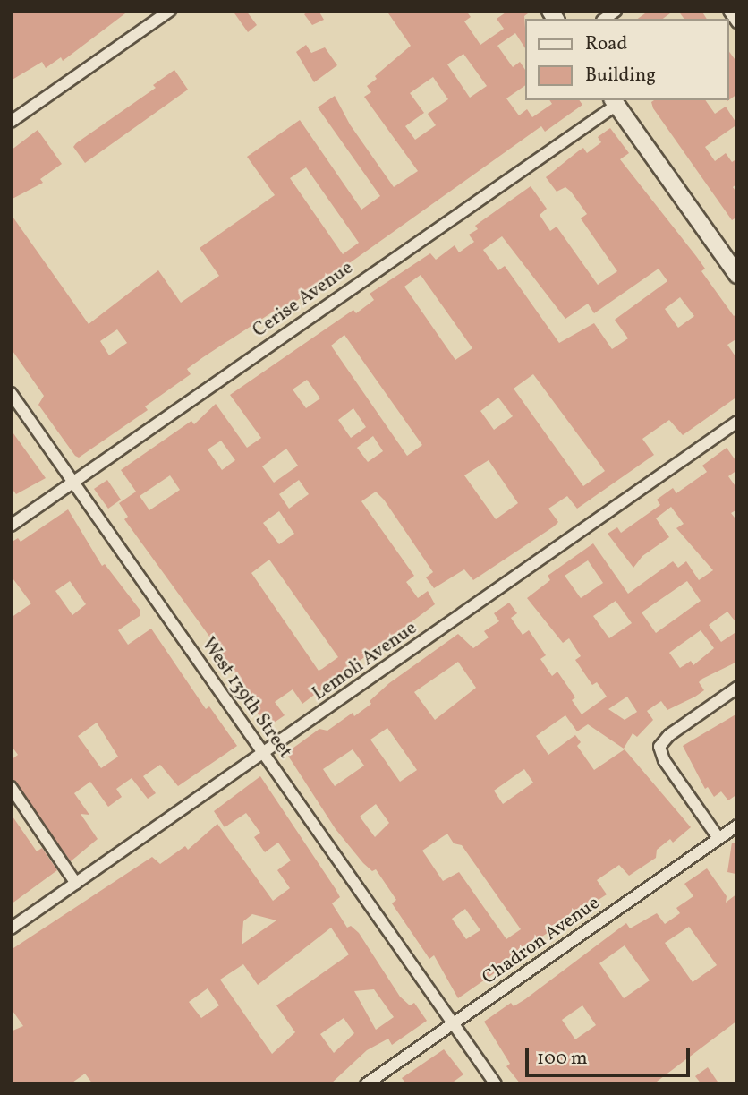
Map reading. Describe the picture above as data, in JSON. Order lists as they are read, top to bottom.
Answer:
{
  "streets": {
    "street": [
      "Cerise Avenue",
      "Lemoli Avenue",
      "West 139th Street",
      "Chadron Avenue"
    ]
  },
  "crossings": [
    ["Cerise Avenue", "West 139th Street"],
    ["Lemoli Avenue", "West 139th Street"],
    ["West 139th Street", "Chadron Avenue"]
  ],
  "legend": ["Road", "Building"],
  "scale_bar": "100 m"
}
